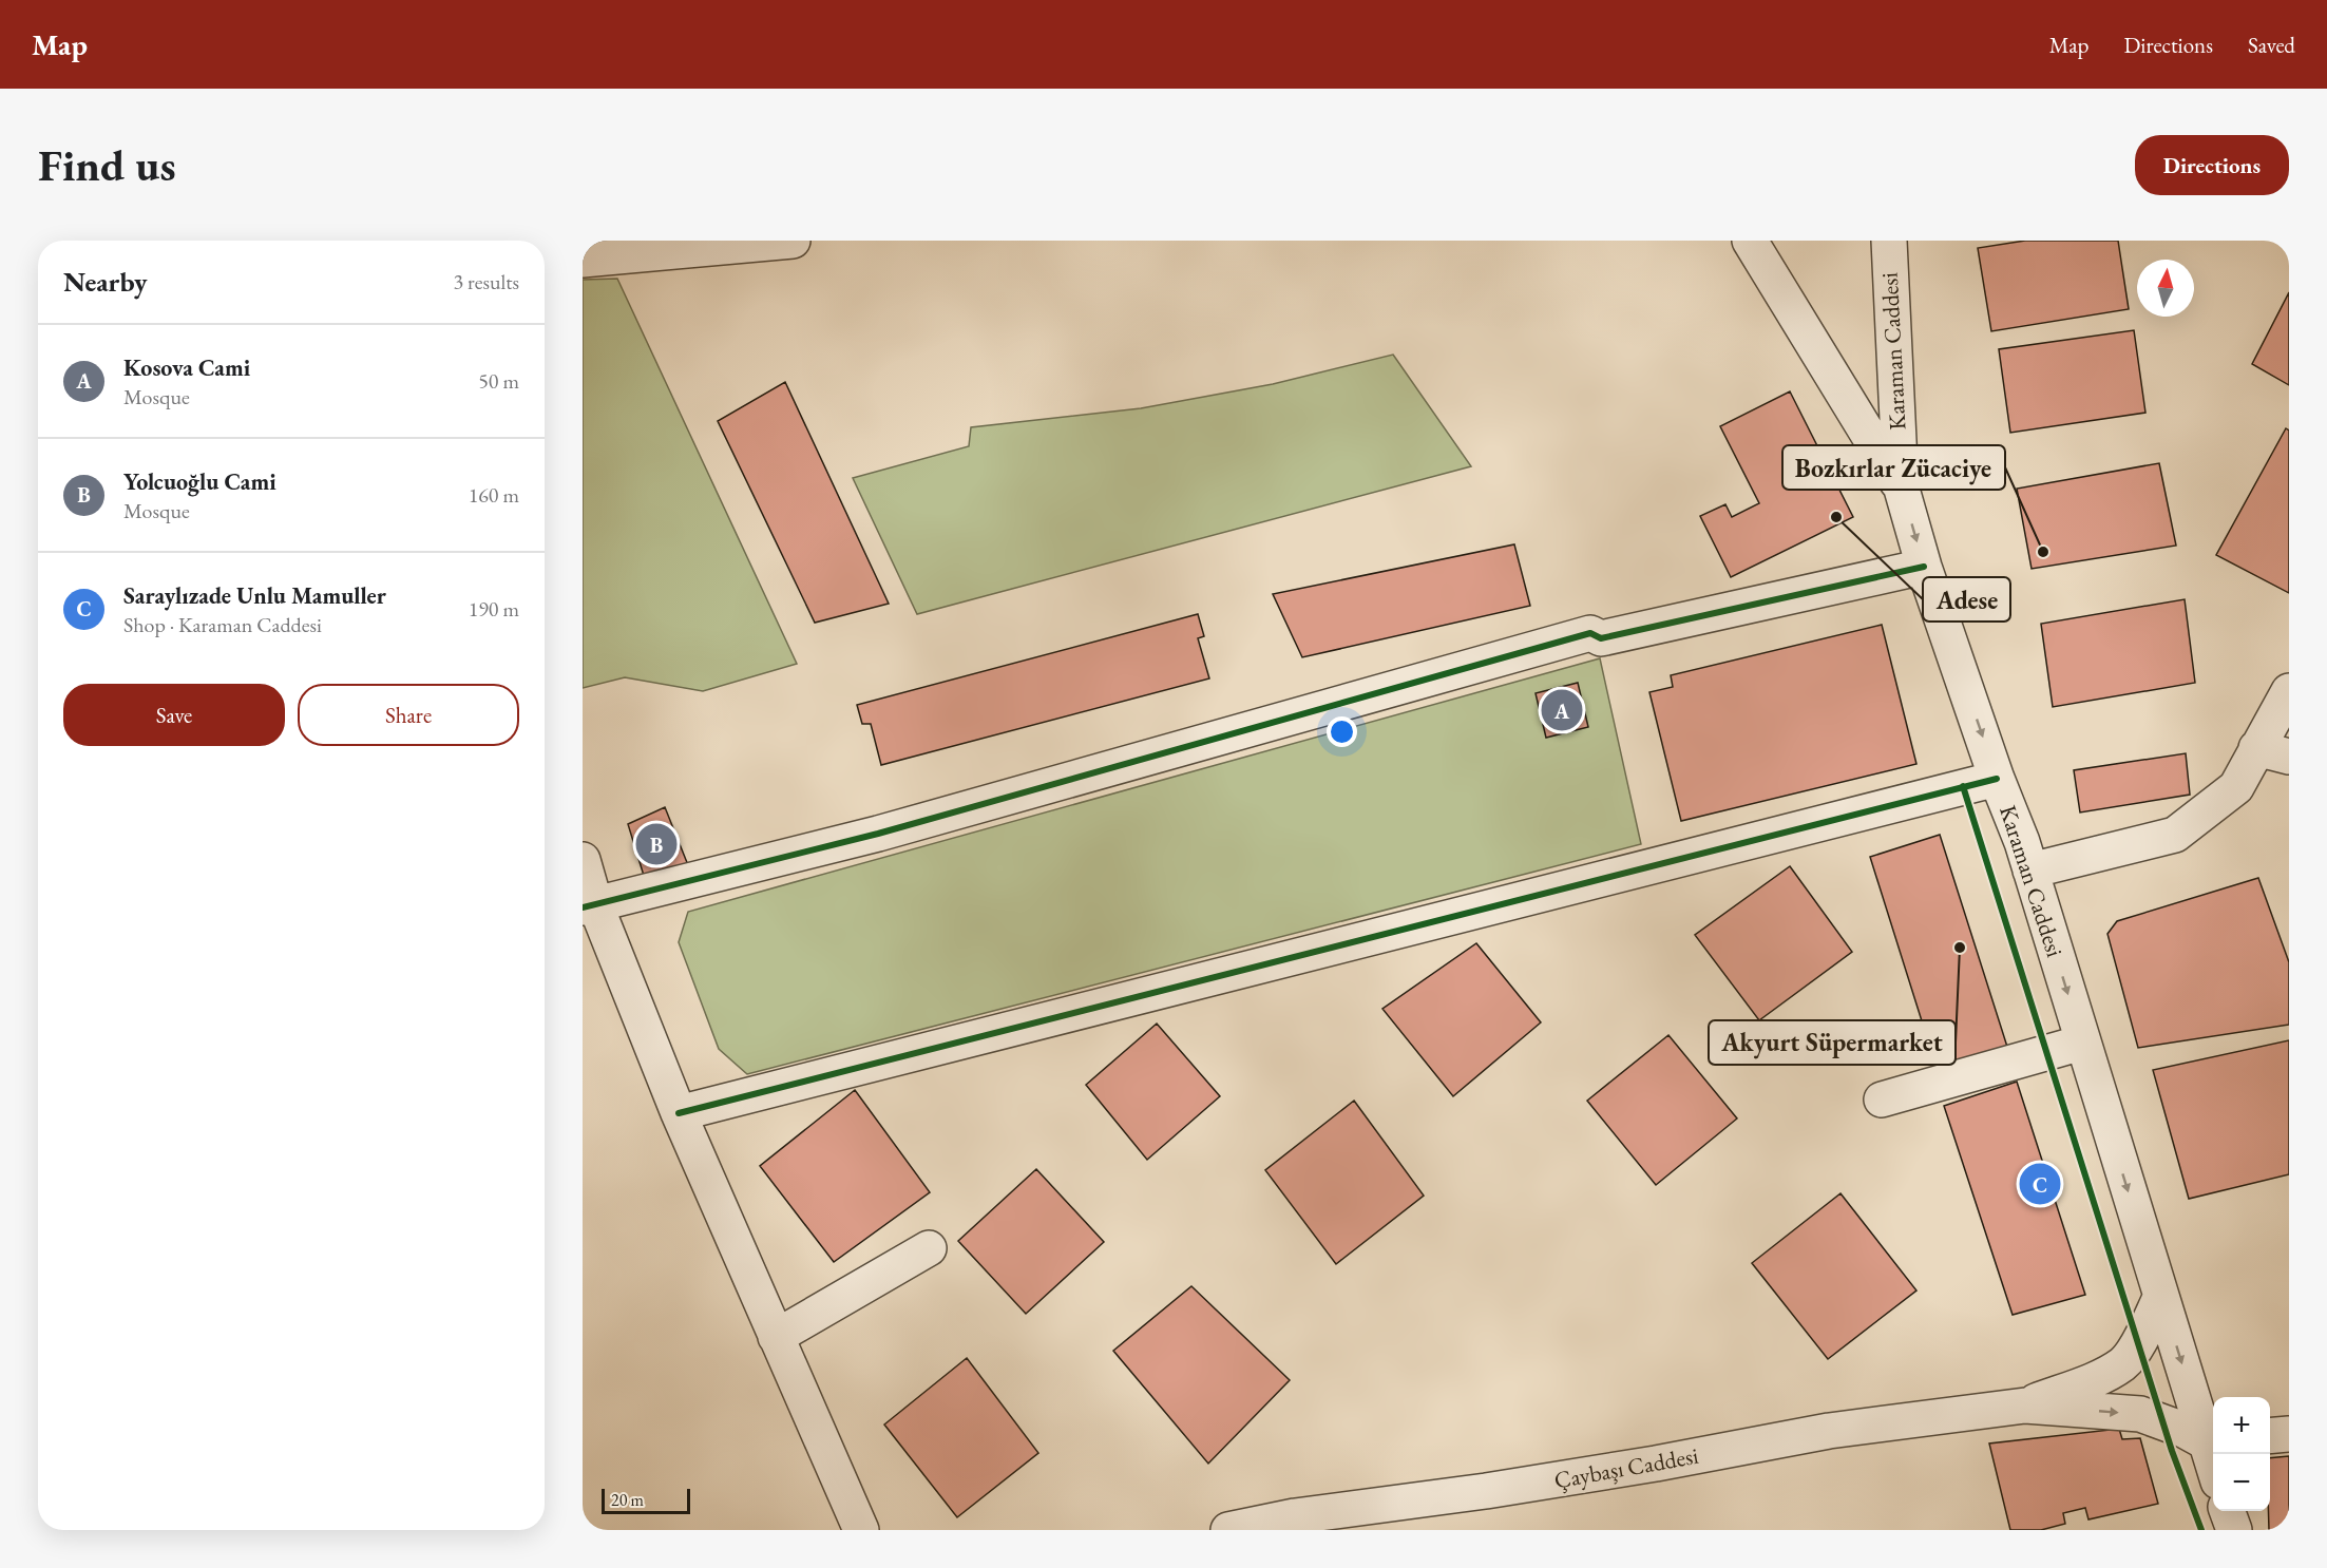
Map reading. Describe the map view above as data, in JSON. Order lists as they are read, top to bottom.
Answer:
{
  "streets": {
    "street": ["Karaman Caddesi", "Çaybaşı Caddesi"]
  },
  "one_way": ["Karaman Caddesi"],
  "places": ["Adese", "Bozkırlar Zücaciye", "Akyurt Süpermarket"],
  "scale_bar": "20 m",
  "north": "top",
  "page": {
    "header": "Map",
    "nav": ["Map", "Directions", "Saved"],
    "buttons": [
      "Directions",
      ["Save", "Share"]
    ],
    "title": "Find us",
    "heading": ["Nearby", "3 results"],
    "list": [
      {
        "mark": "A",
        "name": "Kosova Cami",
        "note": "Mosque",
        "value": "50 m"
      },
      {
        "mark": "B",
        "name": "Yolcuoğlu Cami",
        "note": "Mosque",
        "value": "160 m"
      },
      {
        "mark": "C",
        "name": "Saraylızade Unlu Mamuller",
        "note": "Shop · Karaman Caddesi",
        "value": "190 m"
      }
    ],
    "pins": ["A", "B", "C"],
    "map_buttons": ["+", "−"],
    "scale": "20 m"
  }
}
